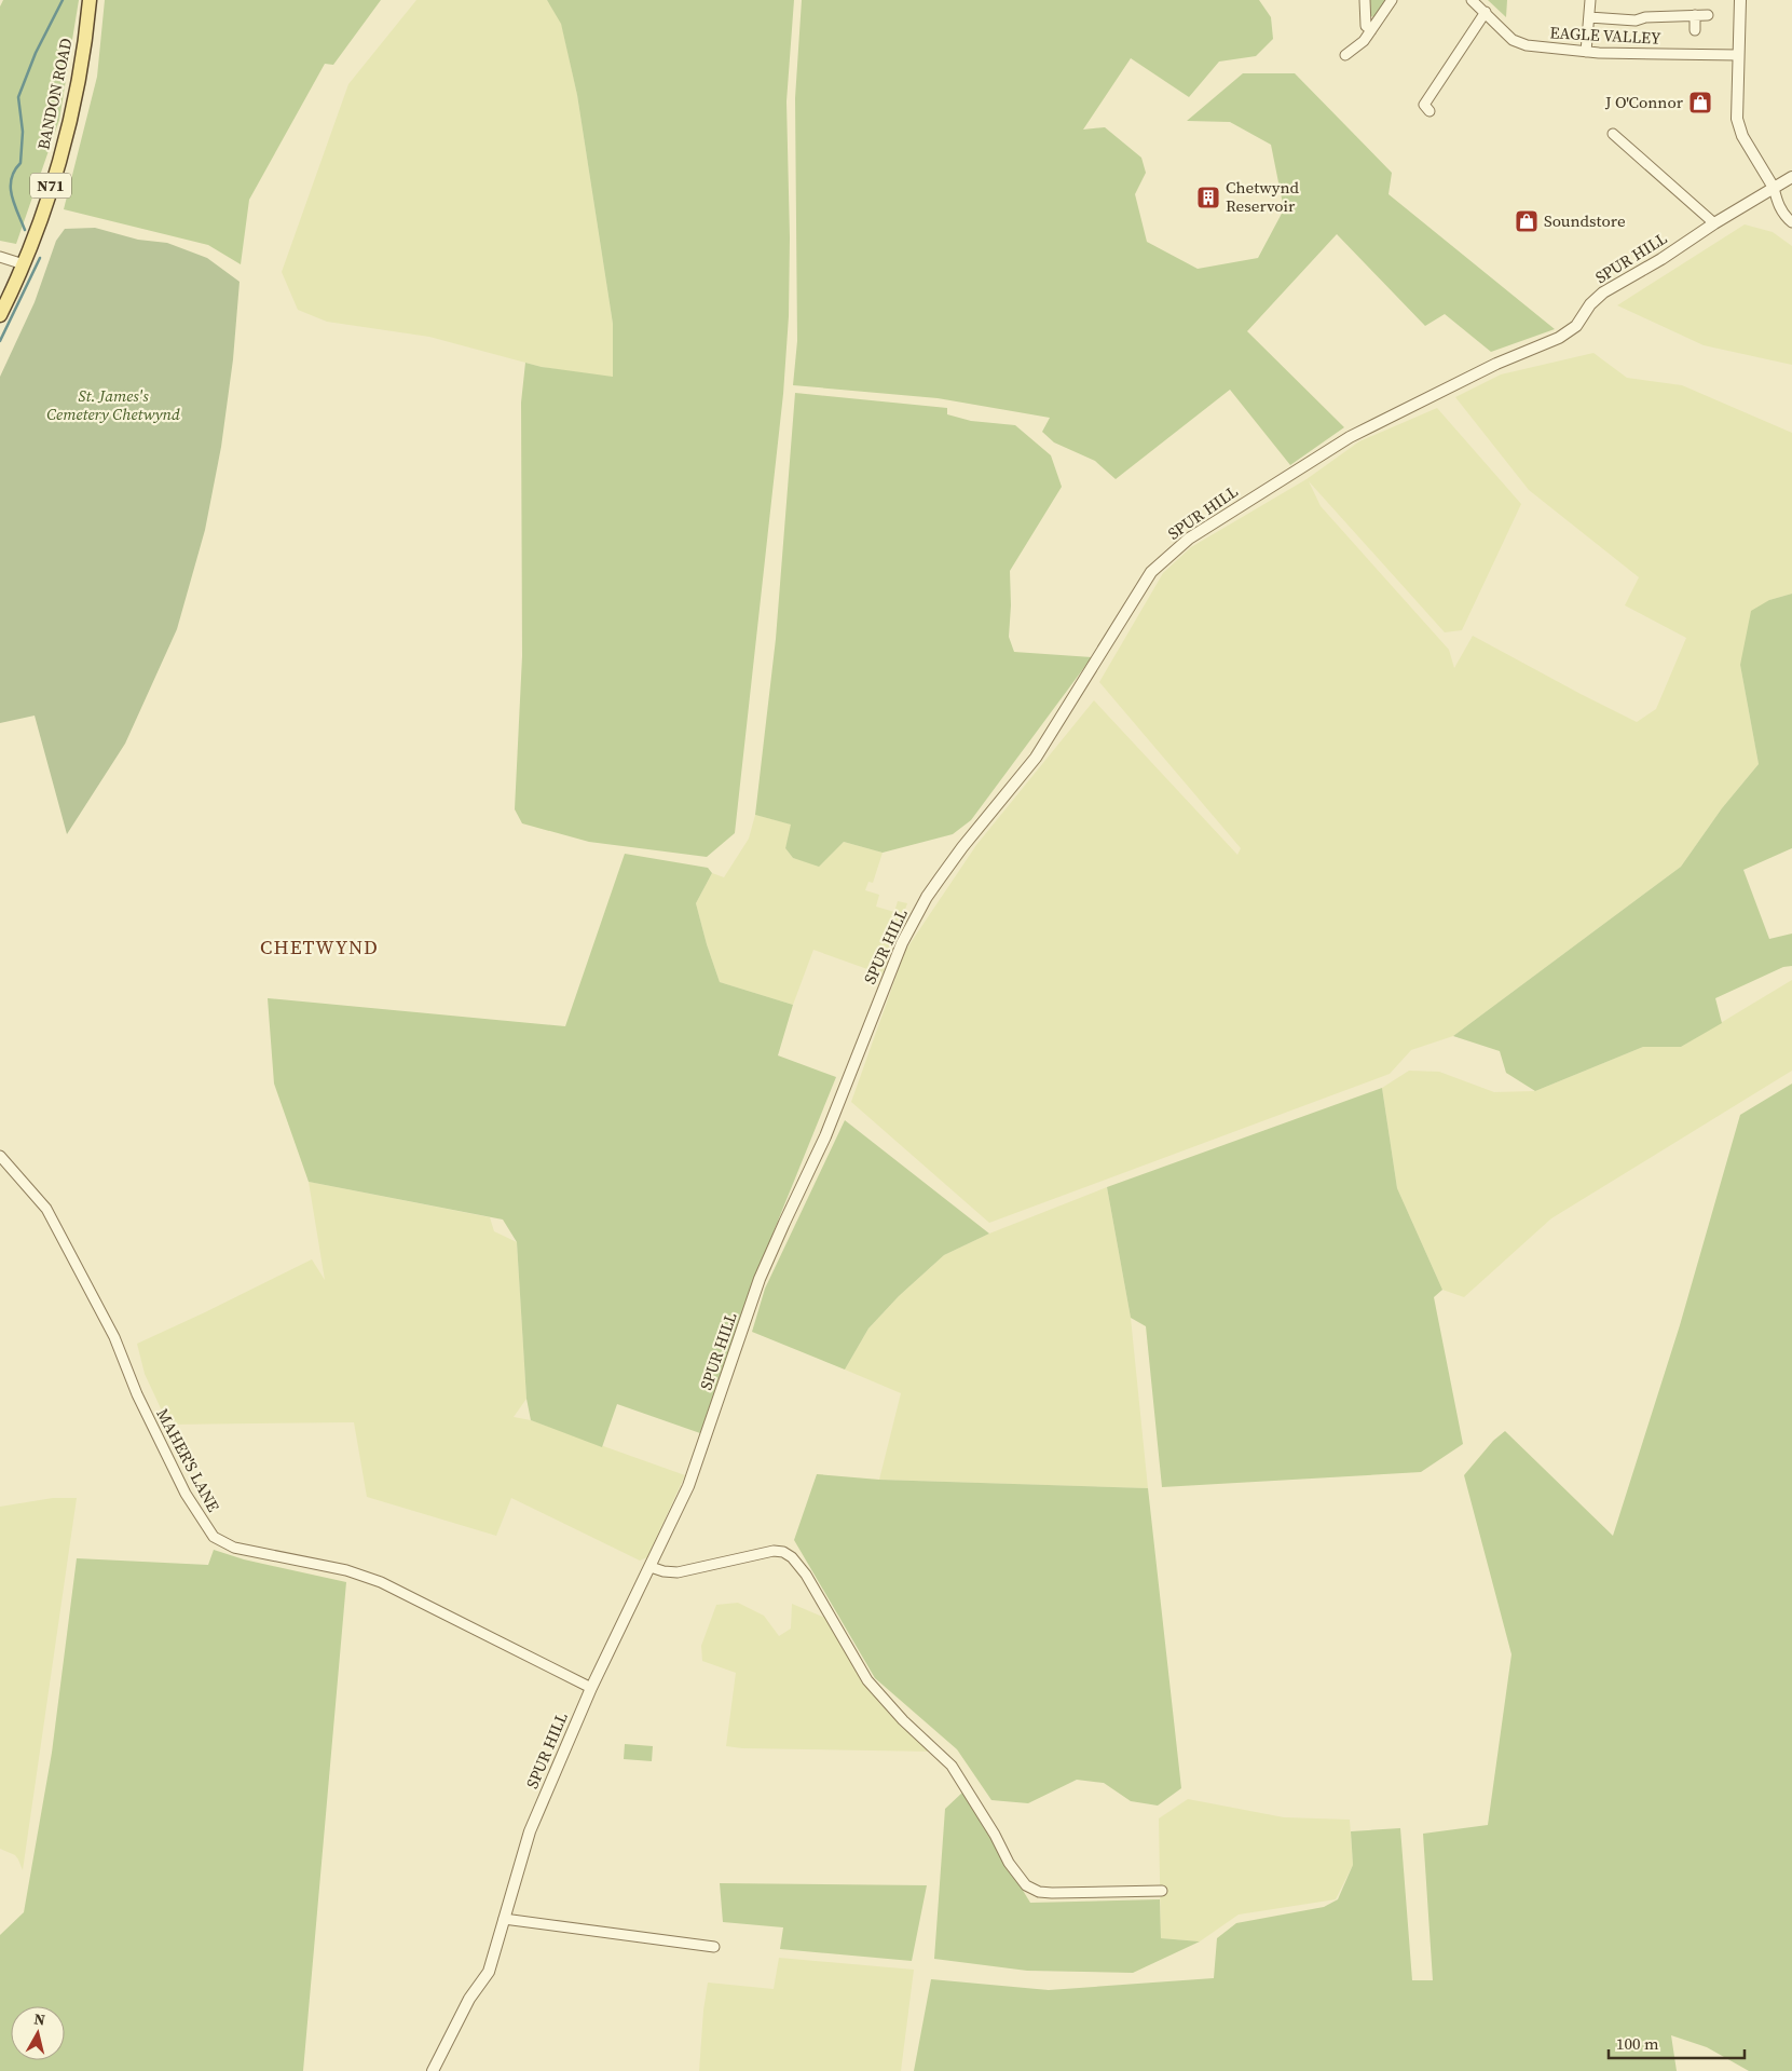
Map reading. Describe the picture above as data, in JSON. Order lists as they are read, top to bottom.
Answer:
{
  "streets": {
    "main road": ["BANDON ROAD", "N71"],
    "street": ["EAGLE VALLEY", "SPUR HILL", "MAHER'S LANE"]
  },
  "crossings": [
    ["SPUR HILL", "MAHER'S LANE"]
  ],
  "districts": ["CHETWYND"],
  "parks": ["St. James's Cemetery Chetwynd"],
  "places": {
    "shop": ["J O'Connor", "Soundstore"],
    "building": ["Chetwynd Reservoir"]
  },
  "scale_bar": "100 m",
  "north": "top"
}
